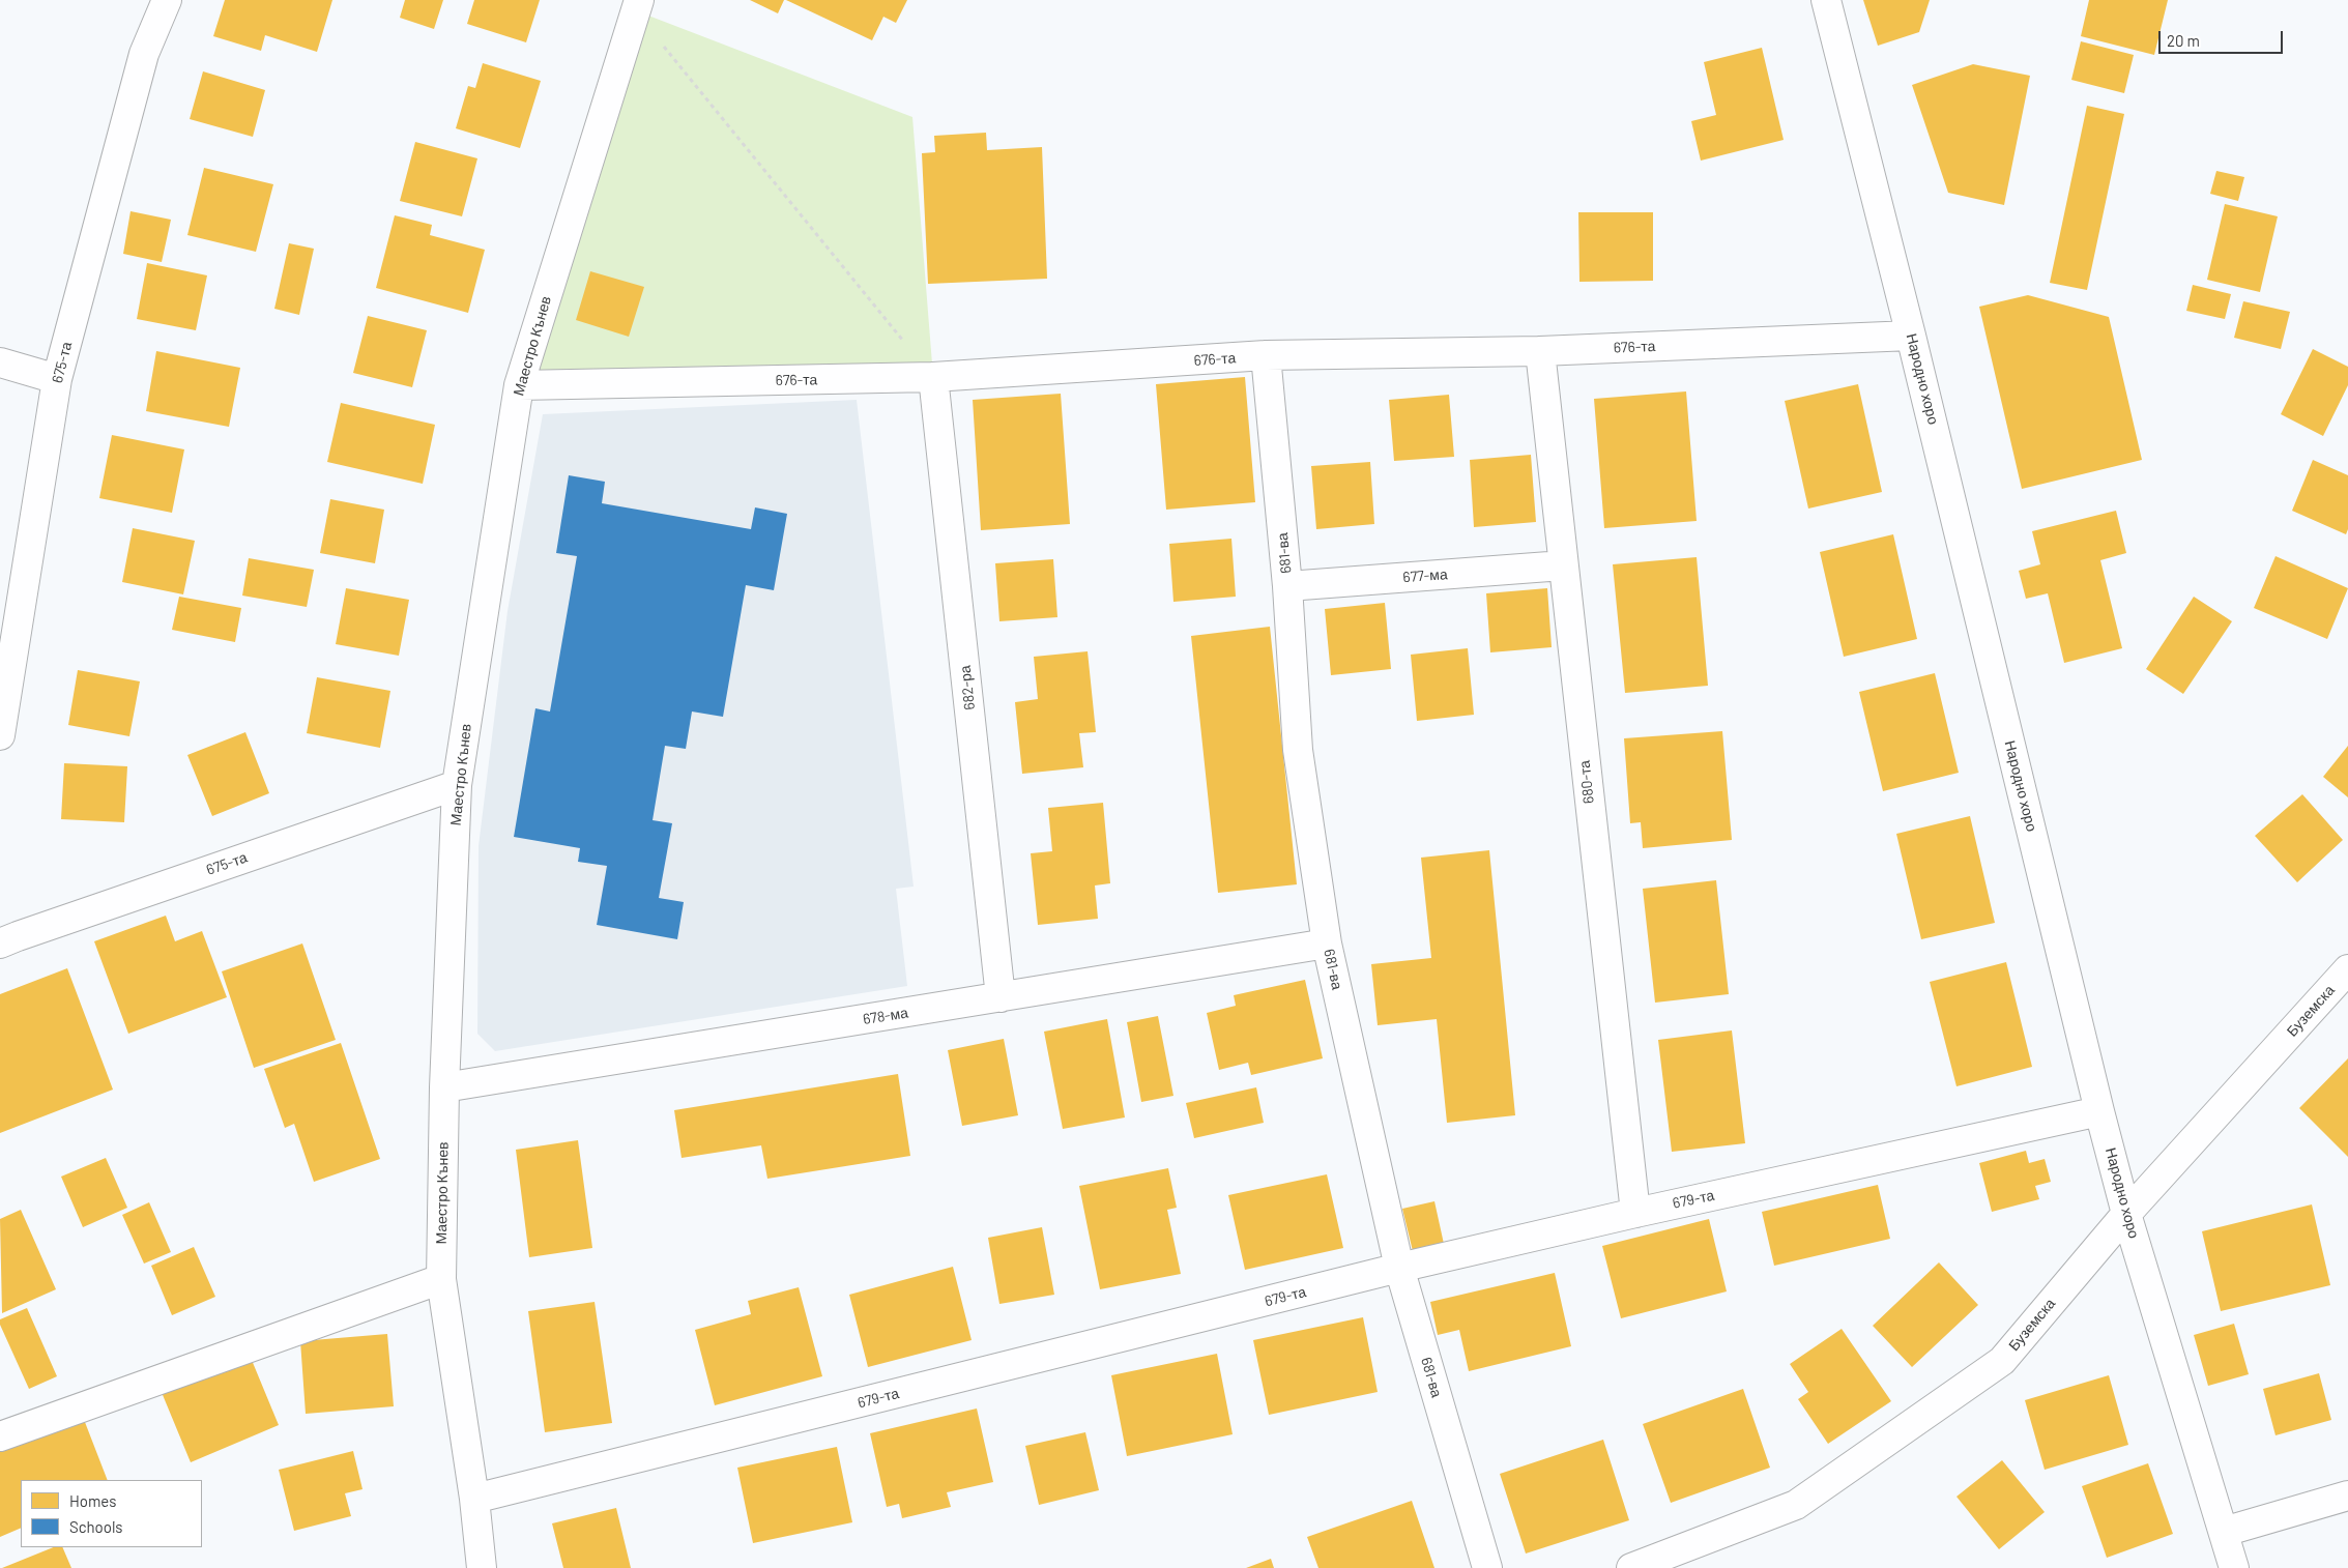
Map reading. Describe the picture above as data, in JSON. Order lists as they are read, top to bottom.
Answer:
{
  "streets": {
    "street": [
      "Маестро Кънев",
      "676-та",
      "675-та",
      "Народно хоро",
      "681-ва",
      "677-ма",
      "682-ра",
      "680-та",
      "Буземска",
      "678-ма",
      "679-та"
    ]
  },
  "crossings": [
    ["Маестро Кънев", "676-та"],
    ["Маестро Кънев", "675-та"],
    ["Маестро Кънев", "678-ма"],
    ["Маестро Кънев", "679-та"],
    ["676-та", "Народно хоро"],
    ["676-та", "681-ва"],
    ["676-та", "682-ра"],
    ["676-та", "680-та"],
    ["Народно хоро", "Буземска"],
    ["Народно хоро", "679-та"],
    ["681-ва", "677-ма"],
    ["681-ва", "678-ма"],
    ["681-ва", "679-та"],
    ["677-ма", "680-та"],
    ["682-ра", "678-ма"],
    ["680-та", "679-та"]
  ],
  "legend": ["Homes", "Schools"],
  "scale_bar": "20 m"
}
